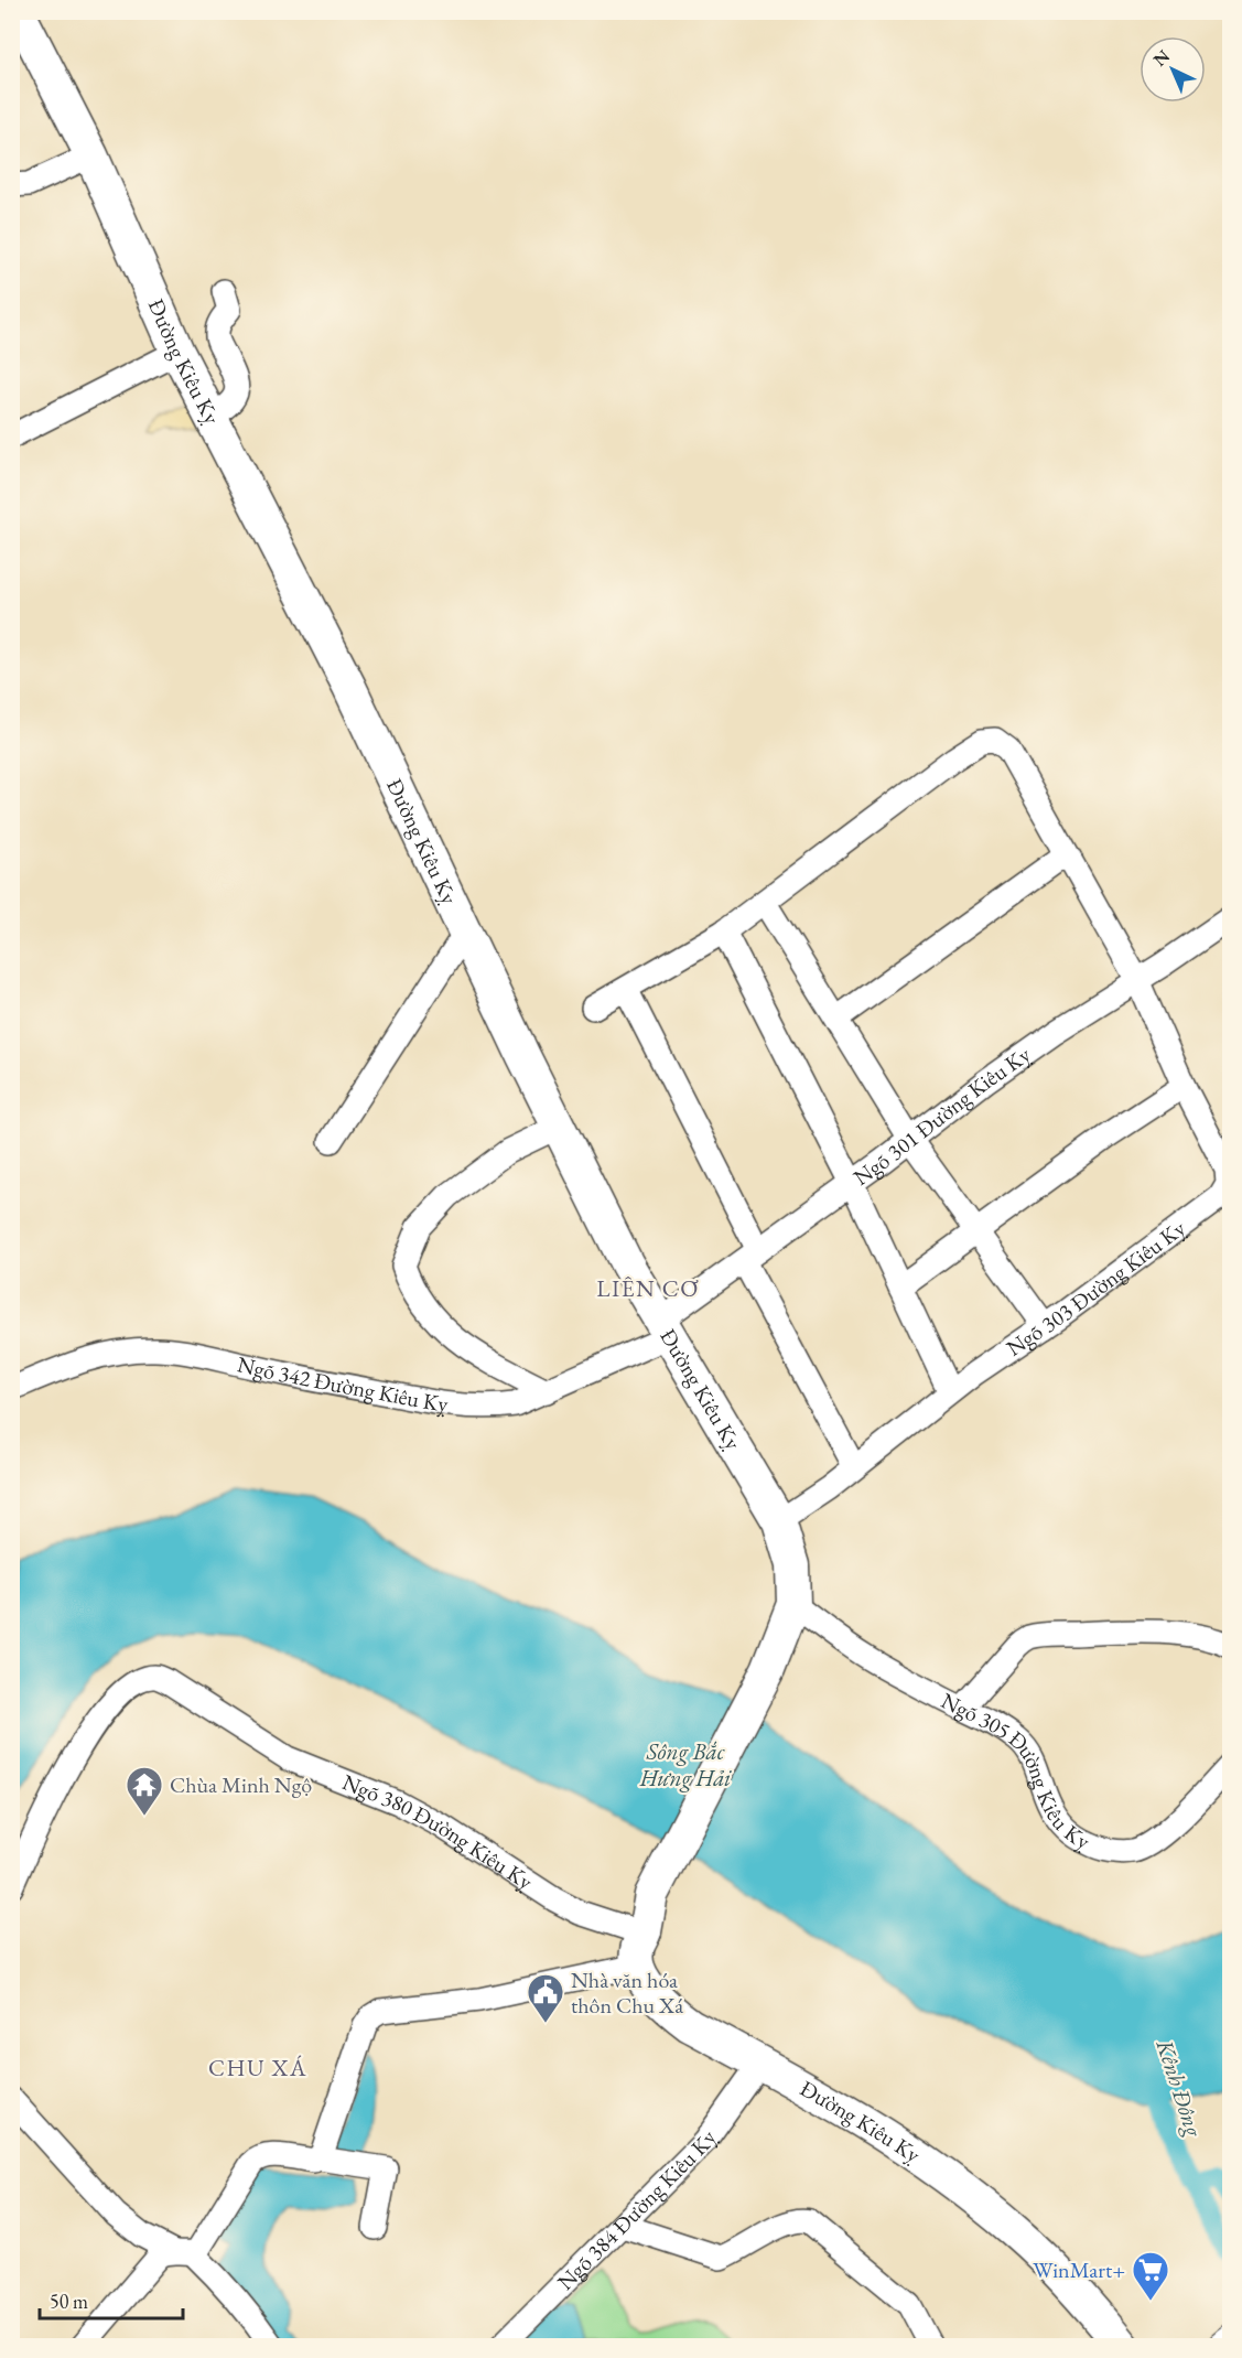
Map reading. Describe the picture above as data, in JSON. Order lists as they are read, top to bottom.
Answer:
{
  "streets": {
    "main road": ["Đường Kiêu Kỵ"],
    "street": [
      "Ngõ 301 Đường Kiêu Kỵ",
      "Ngõ 303 Đường Kiêu Kỵ",
      "Ngõ 342 Đường Kiêu Kỵ",
      "Ngõ 305 Đường Kiêu Kỵ",
      "Ngõ 380 Đường Kiêu Kỵ",
      "Ngõ 384 Đường Kiêu Kỵ"
    ]
  },
  "crossings": [
    ["Đường Kiêu Kỵ", "Ngõ 301 Đường Kiêu Kỵ"],
    ["Đường Kiêu Kỵ", "Ngõ 303 Đường Kiêu Kỵ"],
    ["Đường Kiêu Kỵ", "Ngõ 342 Đường Kiêu Kỵ"],
    ["Đường Kiêu Kỵ", "Ngõ 305 Đường Kiêu Kỵ"],
    ["Đường Kiêu Kỵ", "Ngõ 380 Đường Kiêu Kỵ"],
    ["Đường Kiêu Kỵ", "Ngõ 384 Đường Kiêu Kỵ"],
    ["Ngõ 301 Đường Kiêu Kỵ", "Ngõ 303 Đường Kiêu Kỵ"],
    ["Ngõ 301 Đường Kiêu Kỵ", "Ngõ 342 Đường Kiêu Kỵ"]
  ],
  "districts": ["LIÊN CƠ", "CHU XÁ"],
  "water": ["Sông Bắc Hưng Hải", "Kênh Đông"],
  "places": {
    "temple": ["Chùa Minh Ngộ"],
    "public building": ["Nhà văn hóa thôn Chu Xá"],
    "supermarket": ["WinMart+"]
  },
  "scale_bar": "50 m",
  "north": "top left"
}
